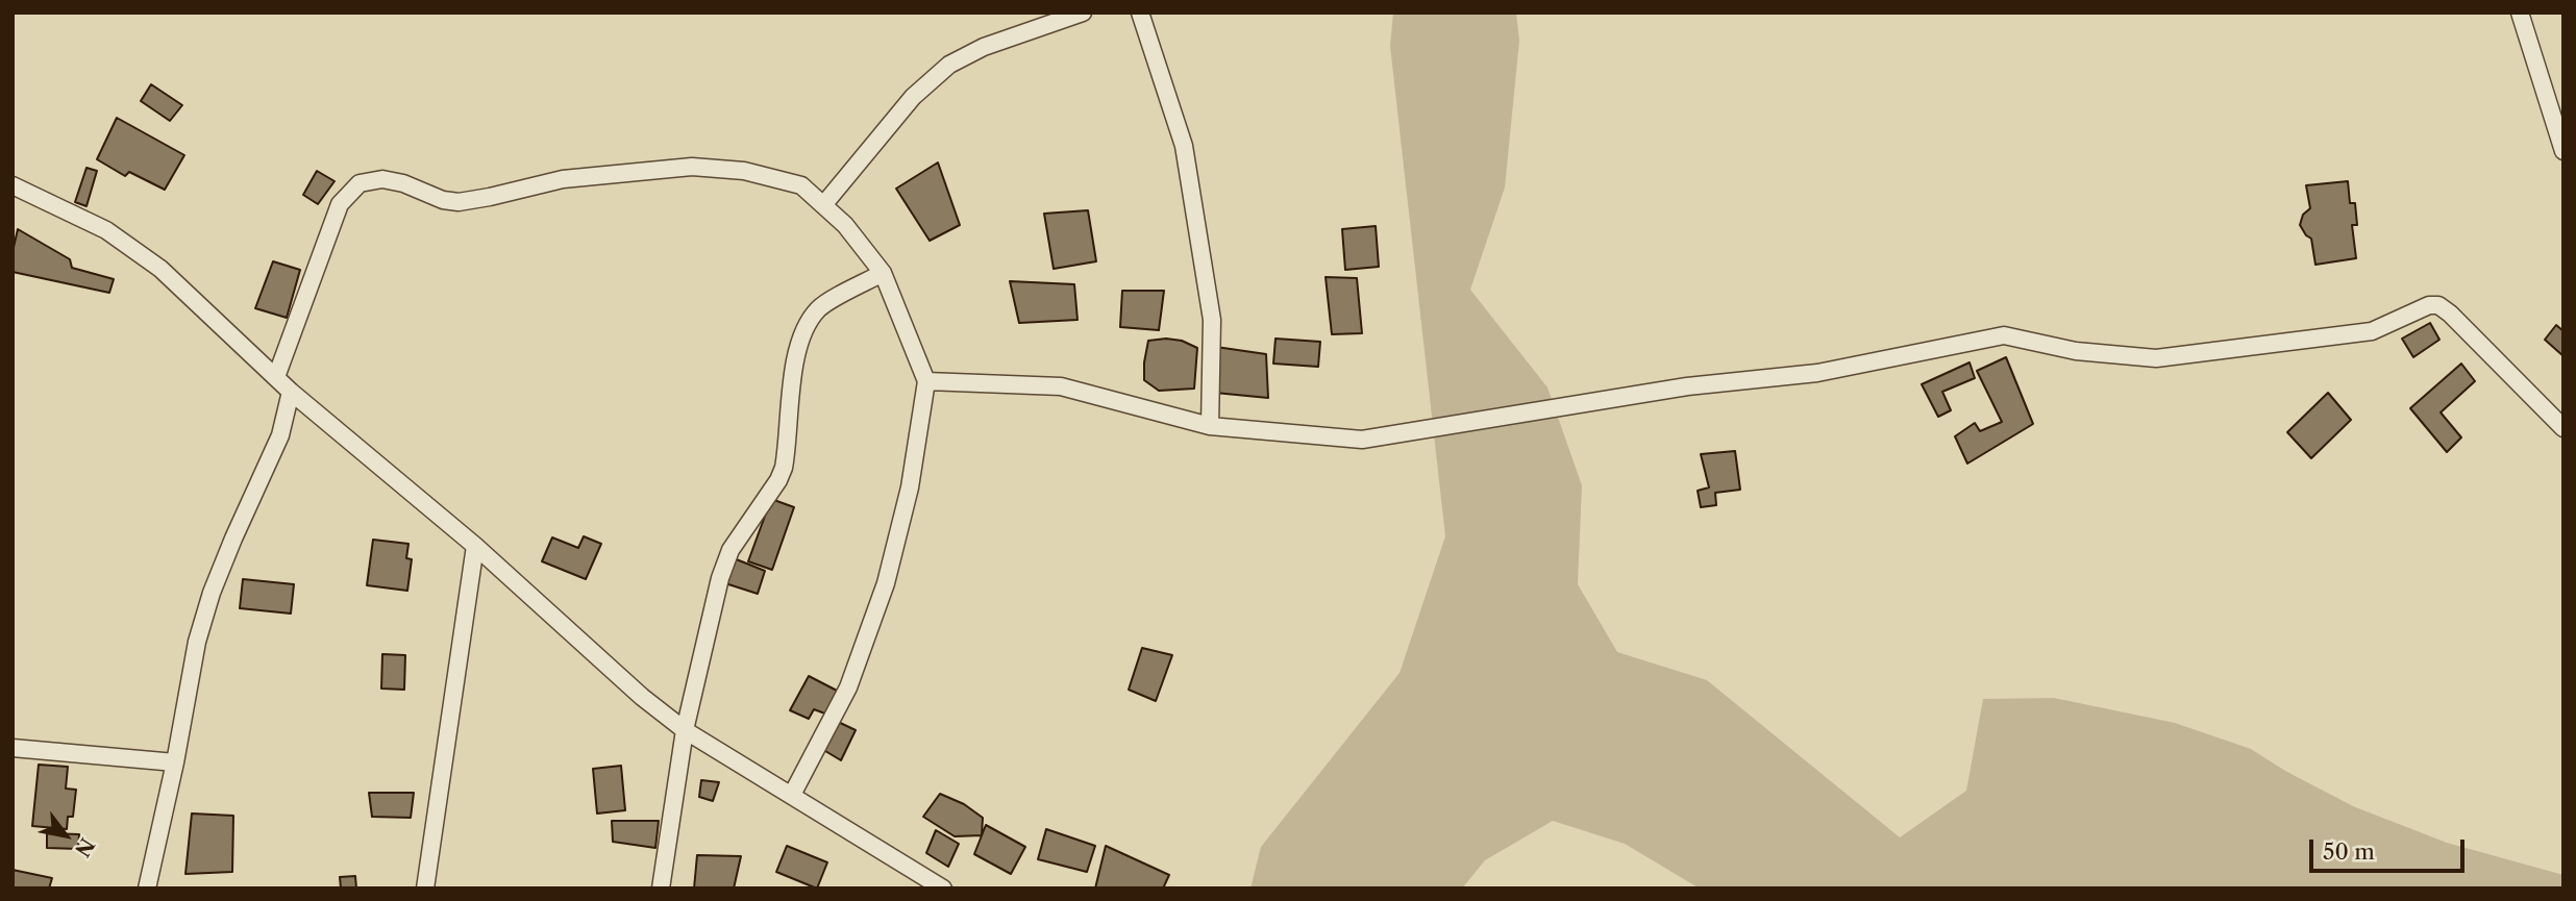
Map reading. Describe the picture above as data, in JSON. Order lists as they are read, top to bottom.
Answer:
{
  "scale_bar": "50 m",
  "north": "bottom right"
}
